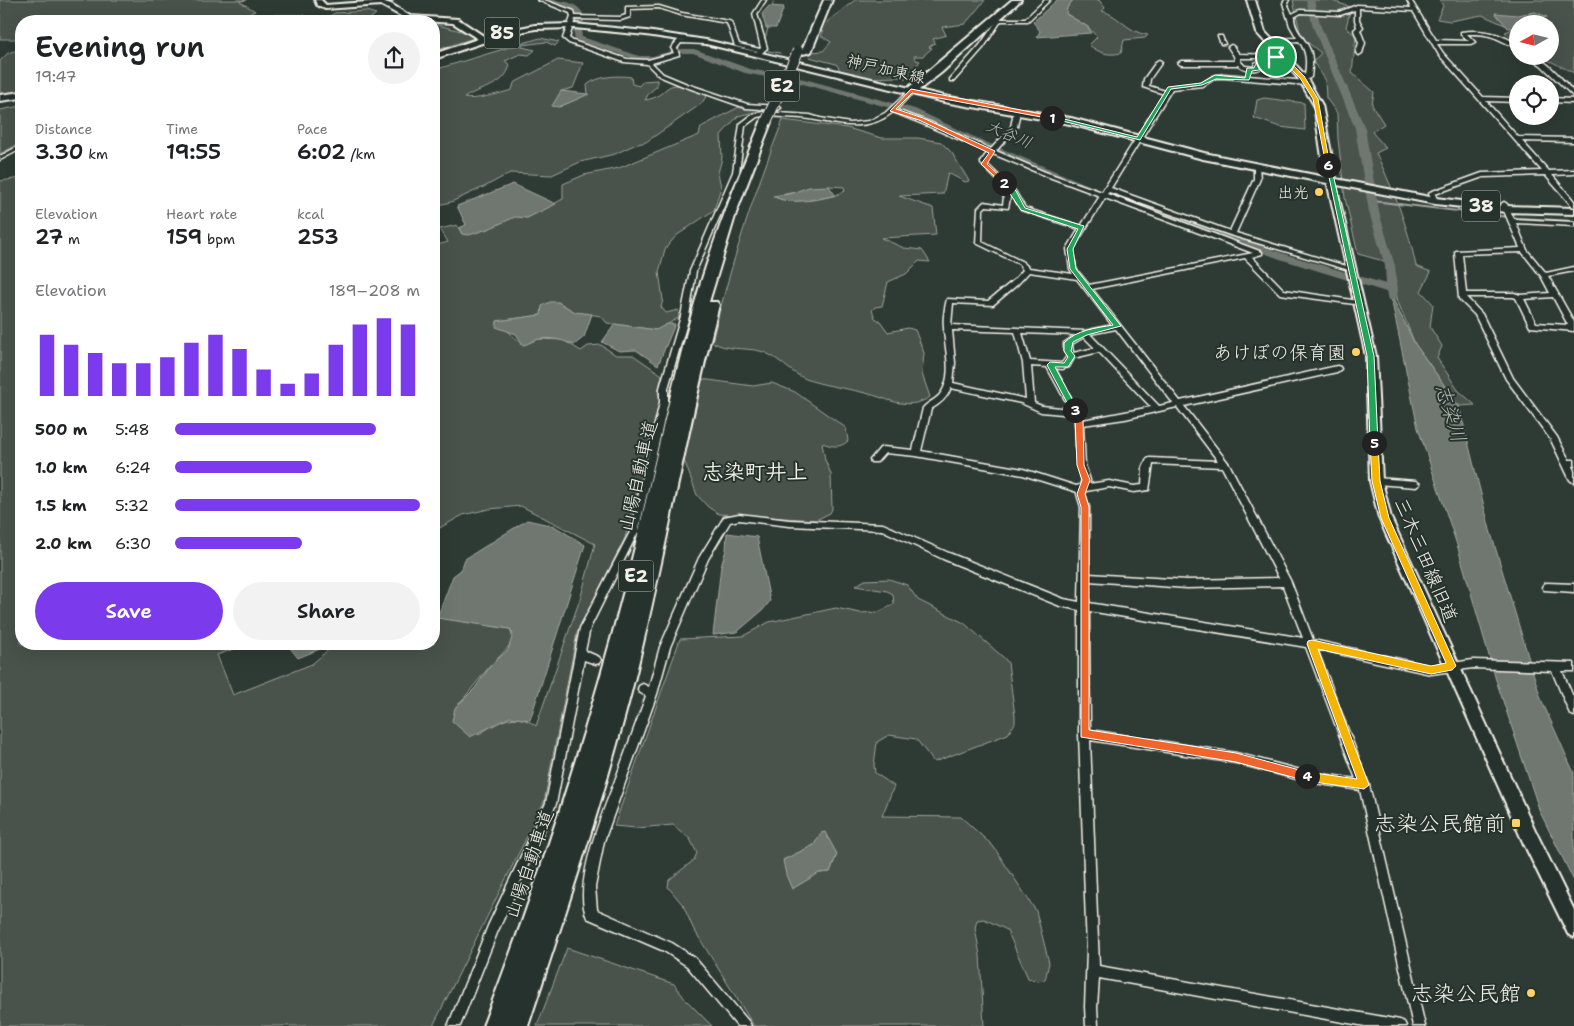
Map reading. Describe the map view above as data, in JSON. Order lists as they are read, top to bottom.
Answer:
{
  "streets": {
    "highway": ["E2", "山陽自動車道"],
    "main road": ["85", "神戸加東線", "38"],
    "street": ["三木三田線旧道"]
  },
  "crossings": [
    ["神戸加東線", "38"],
    ["神戸加東線", "三木三田線旧道"],
    ["38", "三木三田線旧道"]
  ],
  "districts": ["志染町井上"],
  "water": ["大谷川", "志染川"],
  "places": {
    "other": ["出光", "あけぼの保育園", "志染公民館"],
    "transit": ["志染公民館前"]
  },
  "north": "left",
  "page": {
    "heading": ["Evening run", "19:47"],
    "stats": [
      ["Distance", "3.30 km"],
      ["Time", "19:55"],
      ["Pace", "6:02 /km"],
      ["Elevation", "27 m"],
      ["Heart rate", "159 bpm"],
      ["kcal", "253"]
    ],
    "pins": [
      "1",
      "6",
      "2",
      "3",
      "5",
      "4"
    ],
    "chart": ["Elevation", "189–208 m"],
    "list": [
      {
        "name": "500 m",
        "note": "5:48"
      },
      {
        "name": "1.0 km",
        "note": "6:24"
      },
      {
        "name": "1.5 km",
        "note": "5:32"
      },
      {
        "name": "2.0 km",
        "note": "6:30"
      }
    ],
    "buttons": ["Save", "Share"]
  }
}
